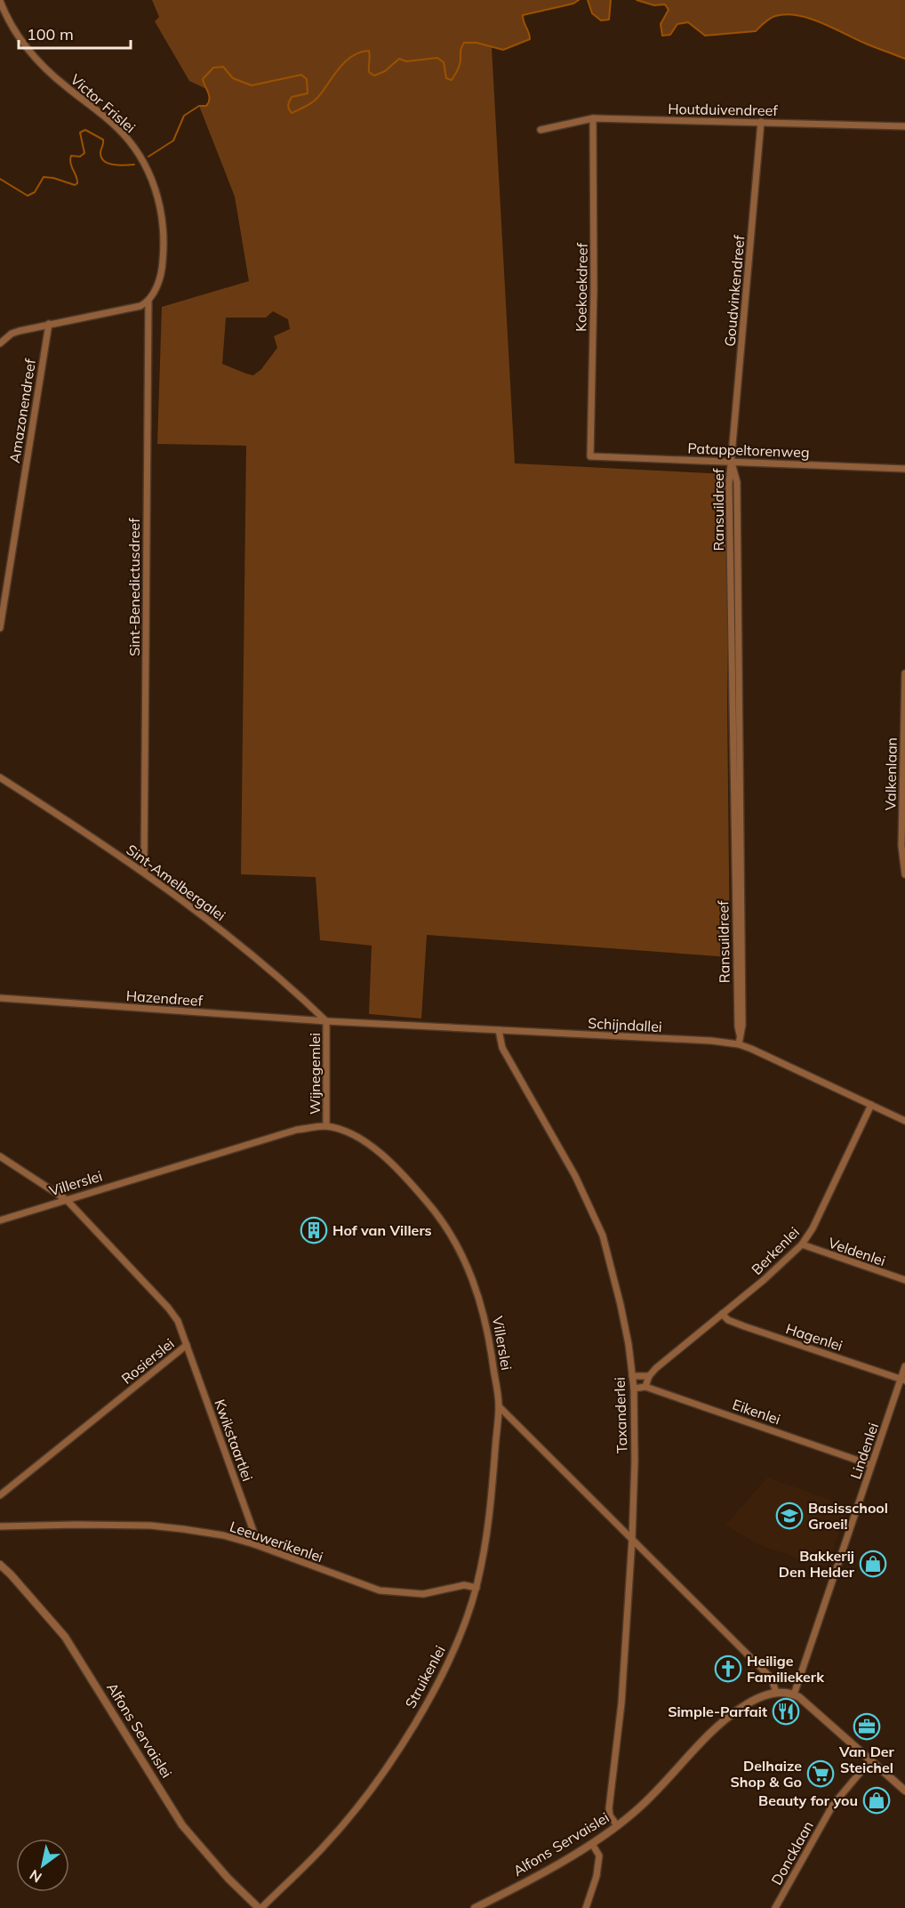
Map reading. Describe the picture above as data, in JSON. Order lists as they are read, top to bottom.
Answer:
{
  "streets": {
    "street": [
      "Victor Frislei",
      "Houtduivendreef",
      "Koekoekdreef",
      "Goudvinkendreef",
      "Amazonendreef",
      "Patappeltorenweg",
      "Ransuildreef",
      "Sint-Benedictusdreef",
      "Valkenlaan",
      "Sint-Amelbergalei",
      "Hazendreef",
      "Schijndallei",
      "Wijnegemlei",
      "Villerslei",
      "Berkenlei",
      "Veldenlei",
      "Hagenlei",
      "Rosierslei",
      "Eikenlei",
      "Taxanderlei",
      "Kwikstaartlei",
      "Lindenlei",
      "Leeuwerikenlei",
      "Struikenlei",
      "Alfons Servaislei",
      "Doncklaan"
    ]
  },
  "crossings": [
    ["Victor Frislei", "Sint-Benedictusdreef"],
    ["Houtduivendreef", "Koekoekdreef"],
    ["Houtduivendreef", "Goudvinkendreef"],
    ["Koekoekdreef", "Patappeltorenweg"],
    ["Goudvinkendreef", "Patappeltorenweg"],
    ["Goudvinkendreef", "Ransuildreef"],
    ["Patappeltorenweg", "Ransuildreef"],
    ["Ransuildreef", "Schijndallei"],
    ["Sint-Benedictusdreef", "Sint-Amelbergalei"],
    ["Sint-Amelbergalei", "Hazendreef"],
    ["Sint-Amelbergalei", "Schijndallei"],
    ["Sint-Amelbergalei", "Wijnegemlei"],
    ["Hazendreef", "Schijndallei"],
    ["Hazendreef", "Wijnegemlei"],
    ["Schijndallei", "Wijnegemlei"],
    ["Schijndallei", "Berkenlei"],
    ["Schijndallei", "Taxanderlei"],
    ["Wijnegemlei", "Villerslei"],
    ["Villerslei", "Rosierslei"],
    ["Villerslei", "Struikenlei"],
    ["Berkenlei", "Veldenlei"],
    ["Berkenlei", "Hagenlei"],
    ["Hagenlei", "Lindenlei"],
    ["Rosierslei", "Kwikstaartlei"],
    ["Eikenlei", "Taxanderlei"],
    ["Eikenlei", "Lindenlei"],
    ["Taxanderlei", "Alfons Servaislei"],
    ["Kwikstaartlei", "Leeuwerikenlei"],
    ["Leeuwerikenlei", "Struikenlei"],
    ["Struikenlei", "Alfons Servaislei"]
  ],
  "places": {
    "building": ["Hof van Villers"],
    "school or university": ["Basisschool Groei!"],
    "shop": ["Bakkerij Den Helder", "Beauty for you"],
    "church": ["Heilige Familiekerk"],
    "restaurant": ["Simple-Parfait"],
    "office": ["Van Der Steichel"],
    "supermarket": ["Delhaize Shop & Go"]
  },
  "scale_bar": "100 m",
  "north": "bottom left"
}
